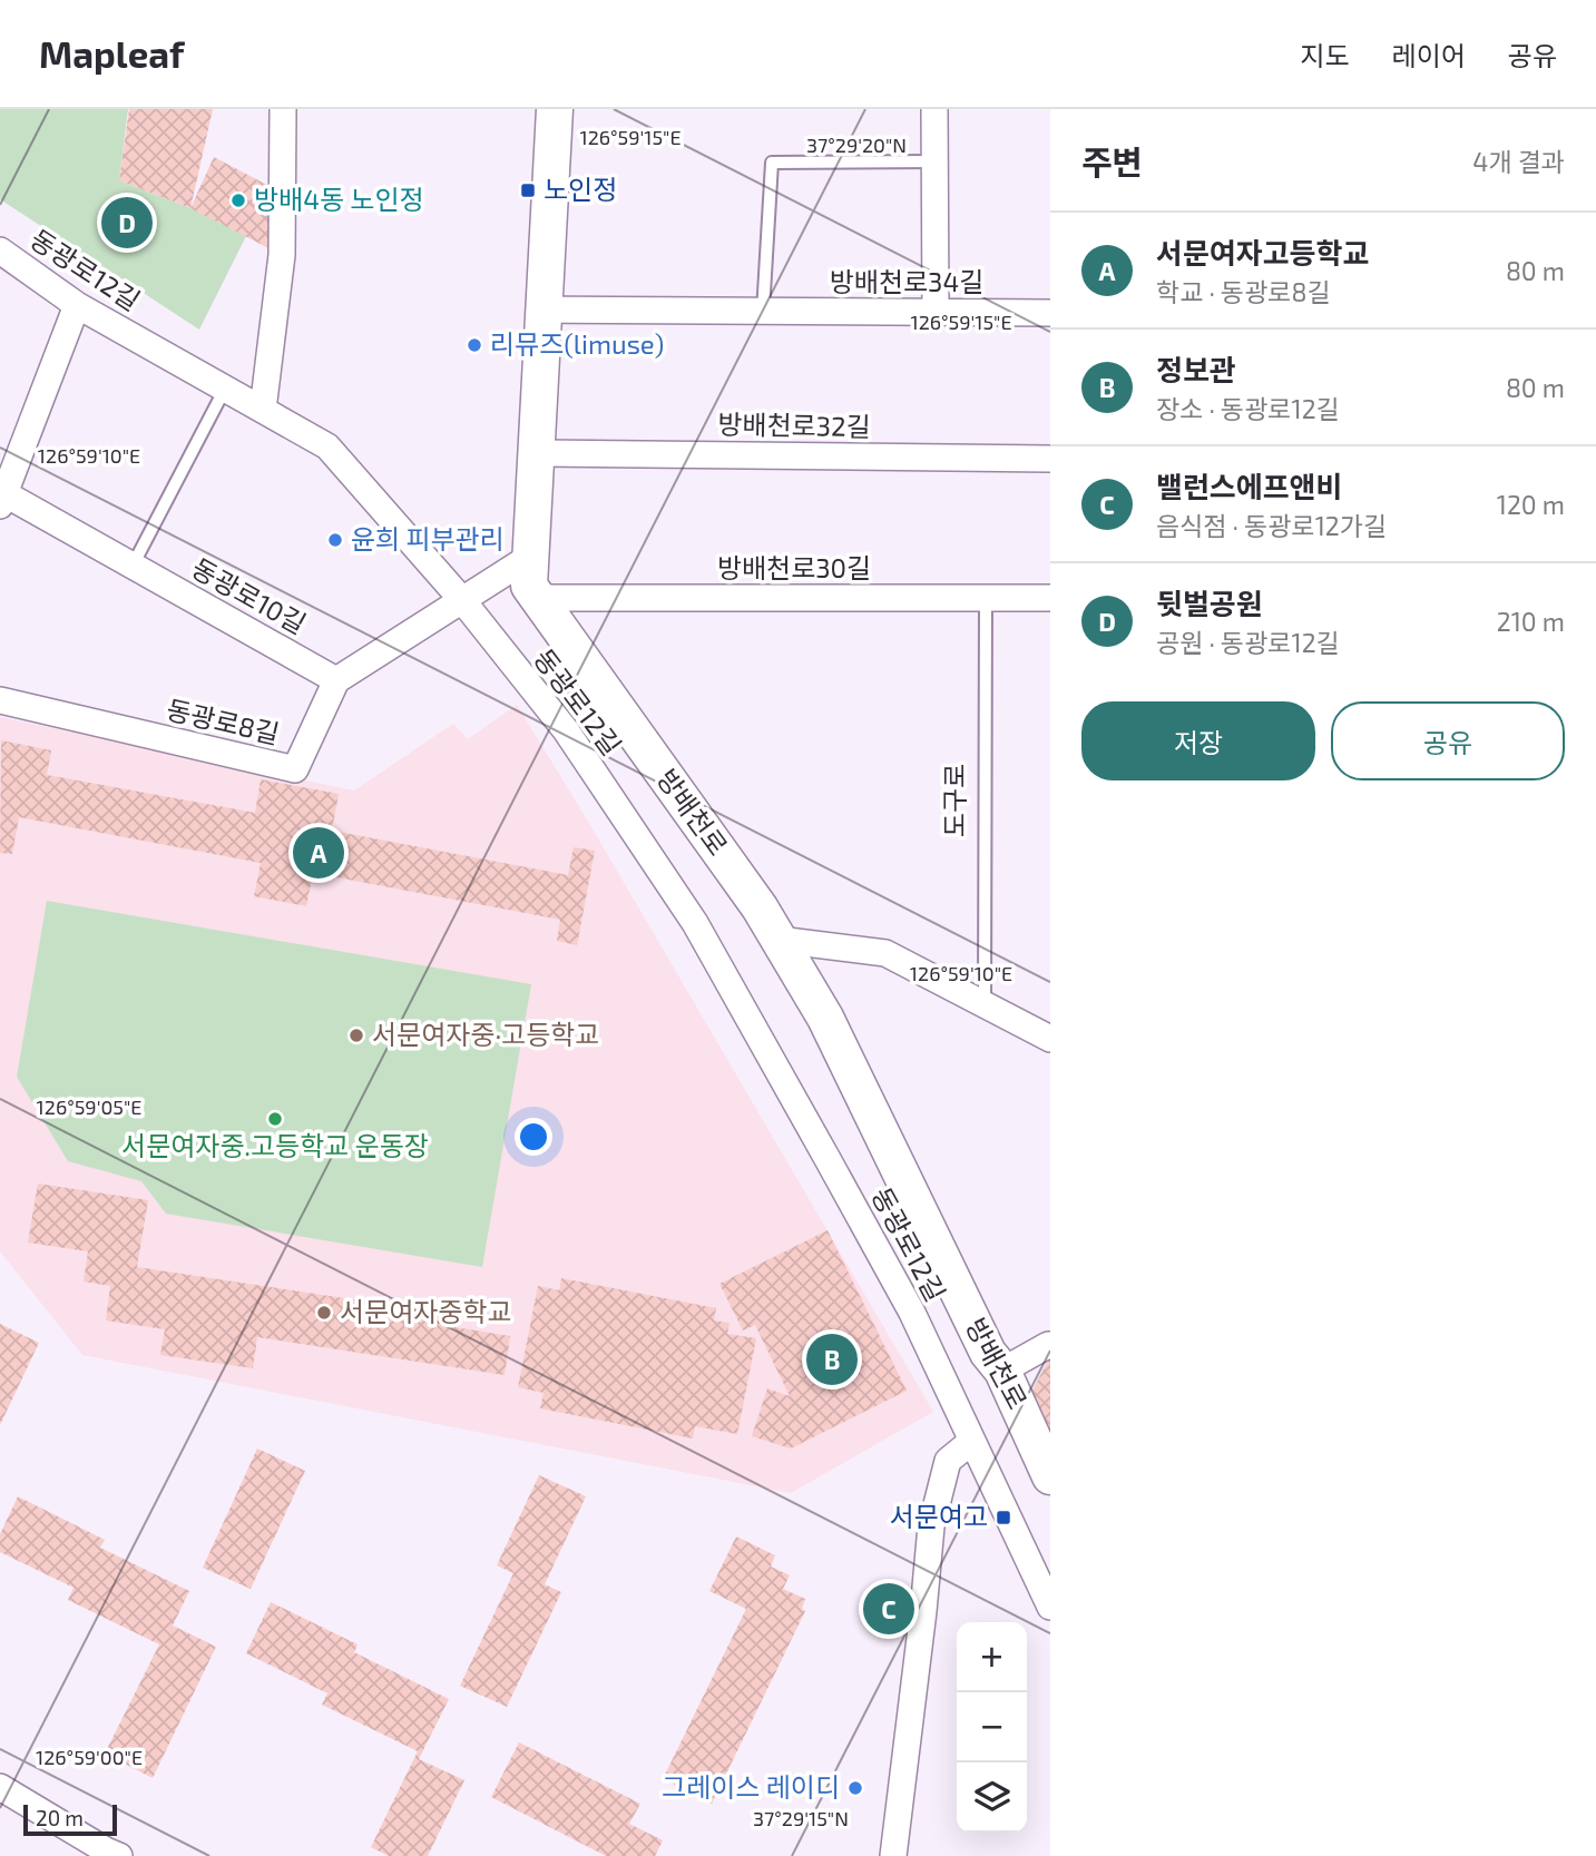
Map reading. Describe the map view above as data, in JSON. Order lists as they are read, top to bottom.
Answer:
{
  "streets": {
    "street": [
      "동광로12길",
      "방배천로34길",
      "방배천로32길",
      "방배천로30길",
      "동광로10길",
      "동광로8길",
      "방배천로"
    ],
    "lane": ["도구로"]
  },
  "crossings": [
    ["방배천로34길", "방배천로"],
    ["방배천로32길", "방배천로"],
    ["방배천로30길", "도구로"],
    ["방배천로30길", "방배천로"],
    ["동광로10길", "동광로8길"]
  ],
  "places": {
    "transit": ["노인정", "서문여고"],
    "other": [
      "방배4동 노인정",
      "리뮤즈(limuse)",
      "윤희 피부관리",
      "서문여자중·고등학교",
      "서문여자중.고등학교 운동장",
      "서문여자중학교",
      "그레이스 레이디"
    ]
  },
  "scale_bar": "20 m",
  "page": {
    "header": "Mapleaf",
    "nav": ["지도", "레이어", "공유"],
    "heading": ["주변", "4개 결과"],
    "pins": [
      "D",
      "A",
      "B",
      "C"
    ],
    "list": [
      {
        "mark": "A",
        "name": "서문여자고등학교",
        "note": "학교 · 동광로8길",
        "value": "80 m"
      },
      {
        "mark": "B",
        "name": "정보관",
        "note": "장소 · 동광로12길",
        "value": "80 m"
      },
      {
        "mark": "C",
        "name": "밸런스에프앤비",
        "note": "음식점 · 동광로12가길",
        "value": "120 m"
      },
      {
        "mark": "D",
        "name": "뒷벌공원",
        "note": "공원 · 동광로12길",
        "value": "210 m"
      }
    ],
    "buttons": ["저장", "공유"],
    "map_buttons": ["+", "−"],
    "scale": "20 m"
  },
  "coordinates": [
    "126°59'15\"E",
    "37°29'20\"N",
    "126°59'10\"E",
    "126°59'05\"E",
    "126°59'00\"E",
    "37°29'15\"N"
  ]
}
